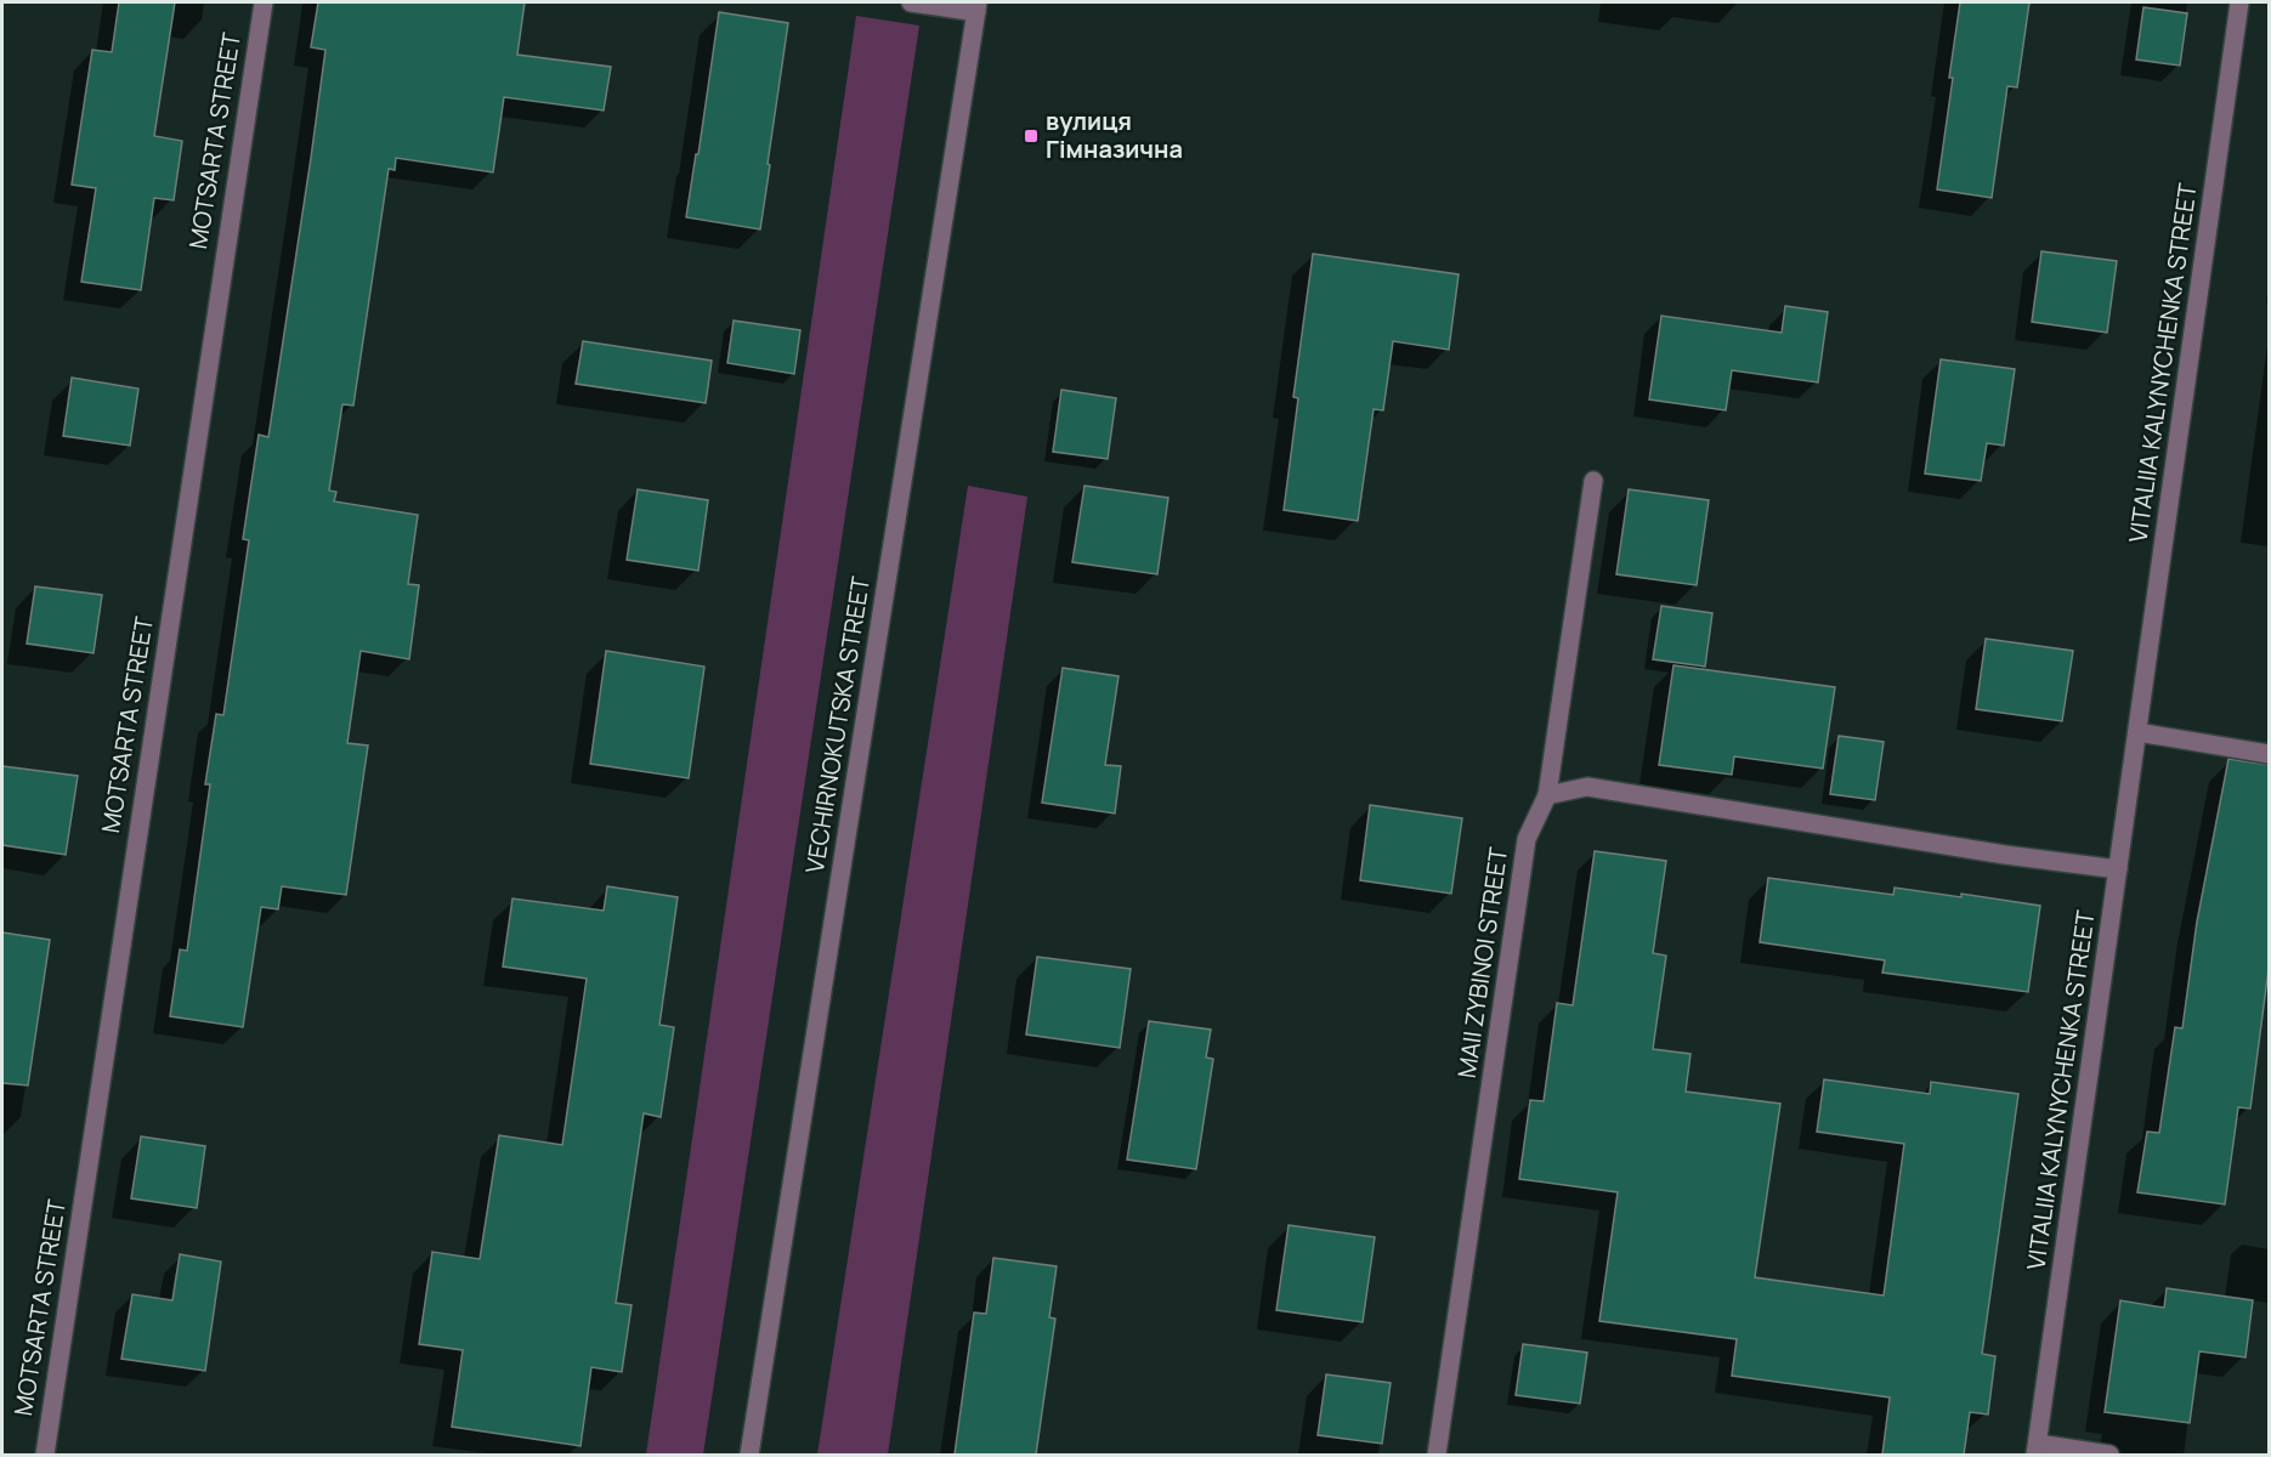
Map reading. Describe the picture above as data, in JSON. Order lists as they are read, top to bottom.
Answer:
{
  "streets": {
    "street": [
      "MOTSARTA STREET",
      "VITALIIA KALYNYCHENKA STREET",
      "VECHIRNOKUTSKA STREET",
      "MAII ZYBINOI STREET"
    ]
  },
  "places": {
    "transit": ["вулиця Гімназична"]
  }
}
